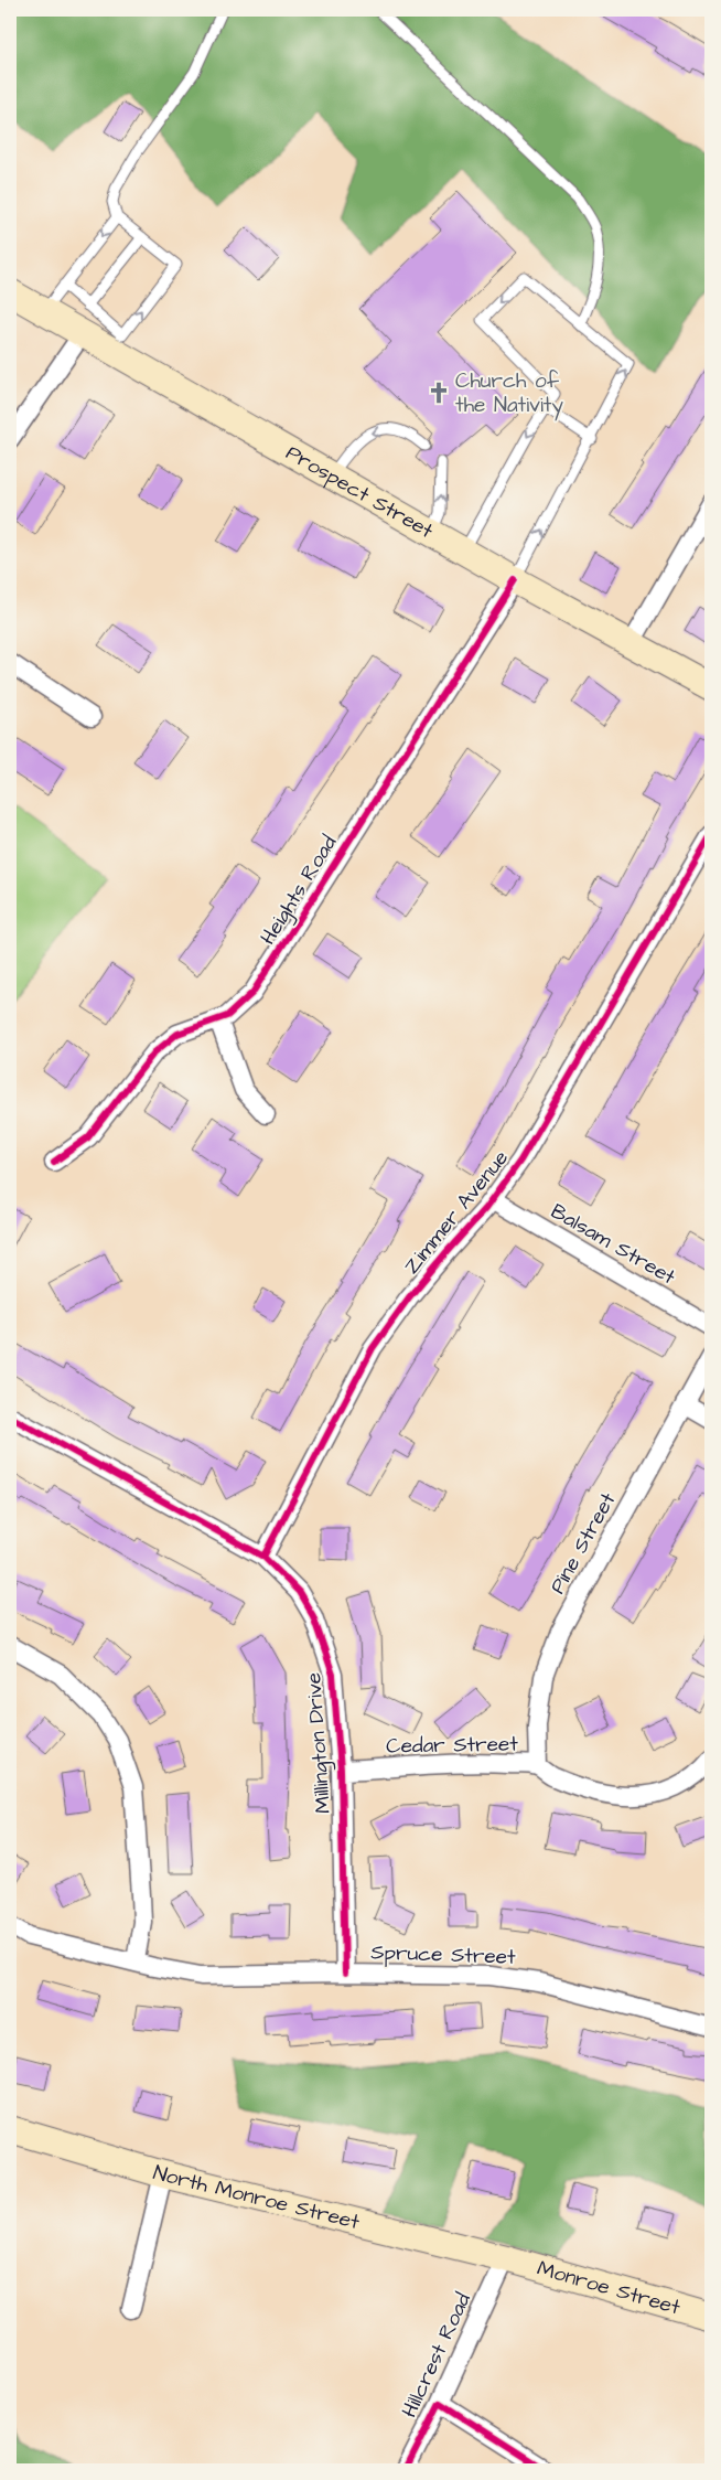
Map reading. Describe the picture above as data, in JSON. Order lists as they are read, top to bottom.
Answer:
{
  "streets": {
    "main road": ["Prospect Street", "North Monroe Street", "Monroe Street"],
    "street": [
      "Heights Road",
      "Zimmer Avenue",
      "Balsam Street",
      "Pine Street",
      "Millington Drive",
      "Cedar Street",
      "Spruce Street",
      "Hillcrest Road"
    ]
  },
  "crossings": [
    ["Prospect Street", "Heights Road"],
    ["Zimmer Avenue", "Balsam Street"],
    ["Zimmer Avenue", "Millington Drive"],
    ["Pine Street", "Cedar Street"],
    ["Millington Drive", "Cedar Street"],
    ["Millington Drive", "Spruce Street"],
    ["North Monroe Street", "Monroe Street"],
    ["North Monroe Street", "Hillcrest Road"],
    ["Monroe Street", "Hillcrest Road"]
  ],
  "places": {
    "church": ["Church of the Nativity"]
  }
}
